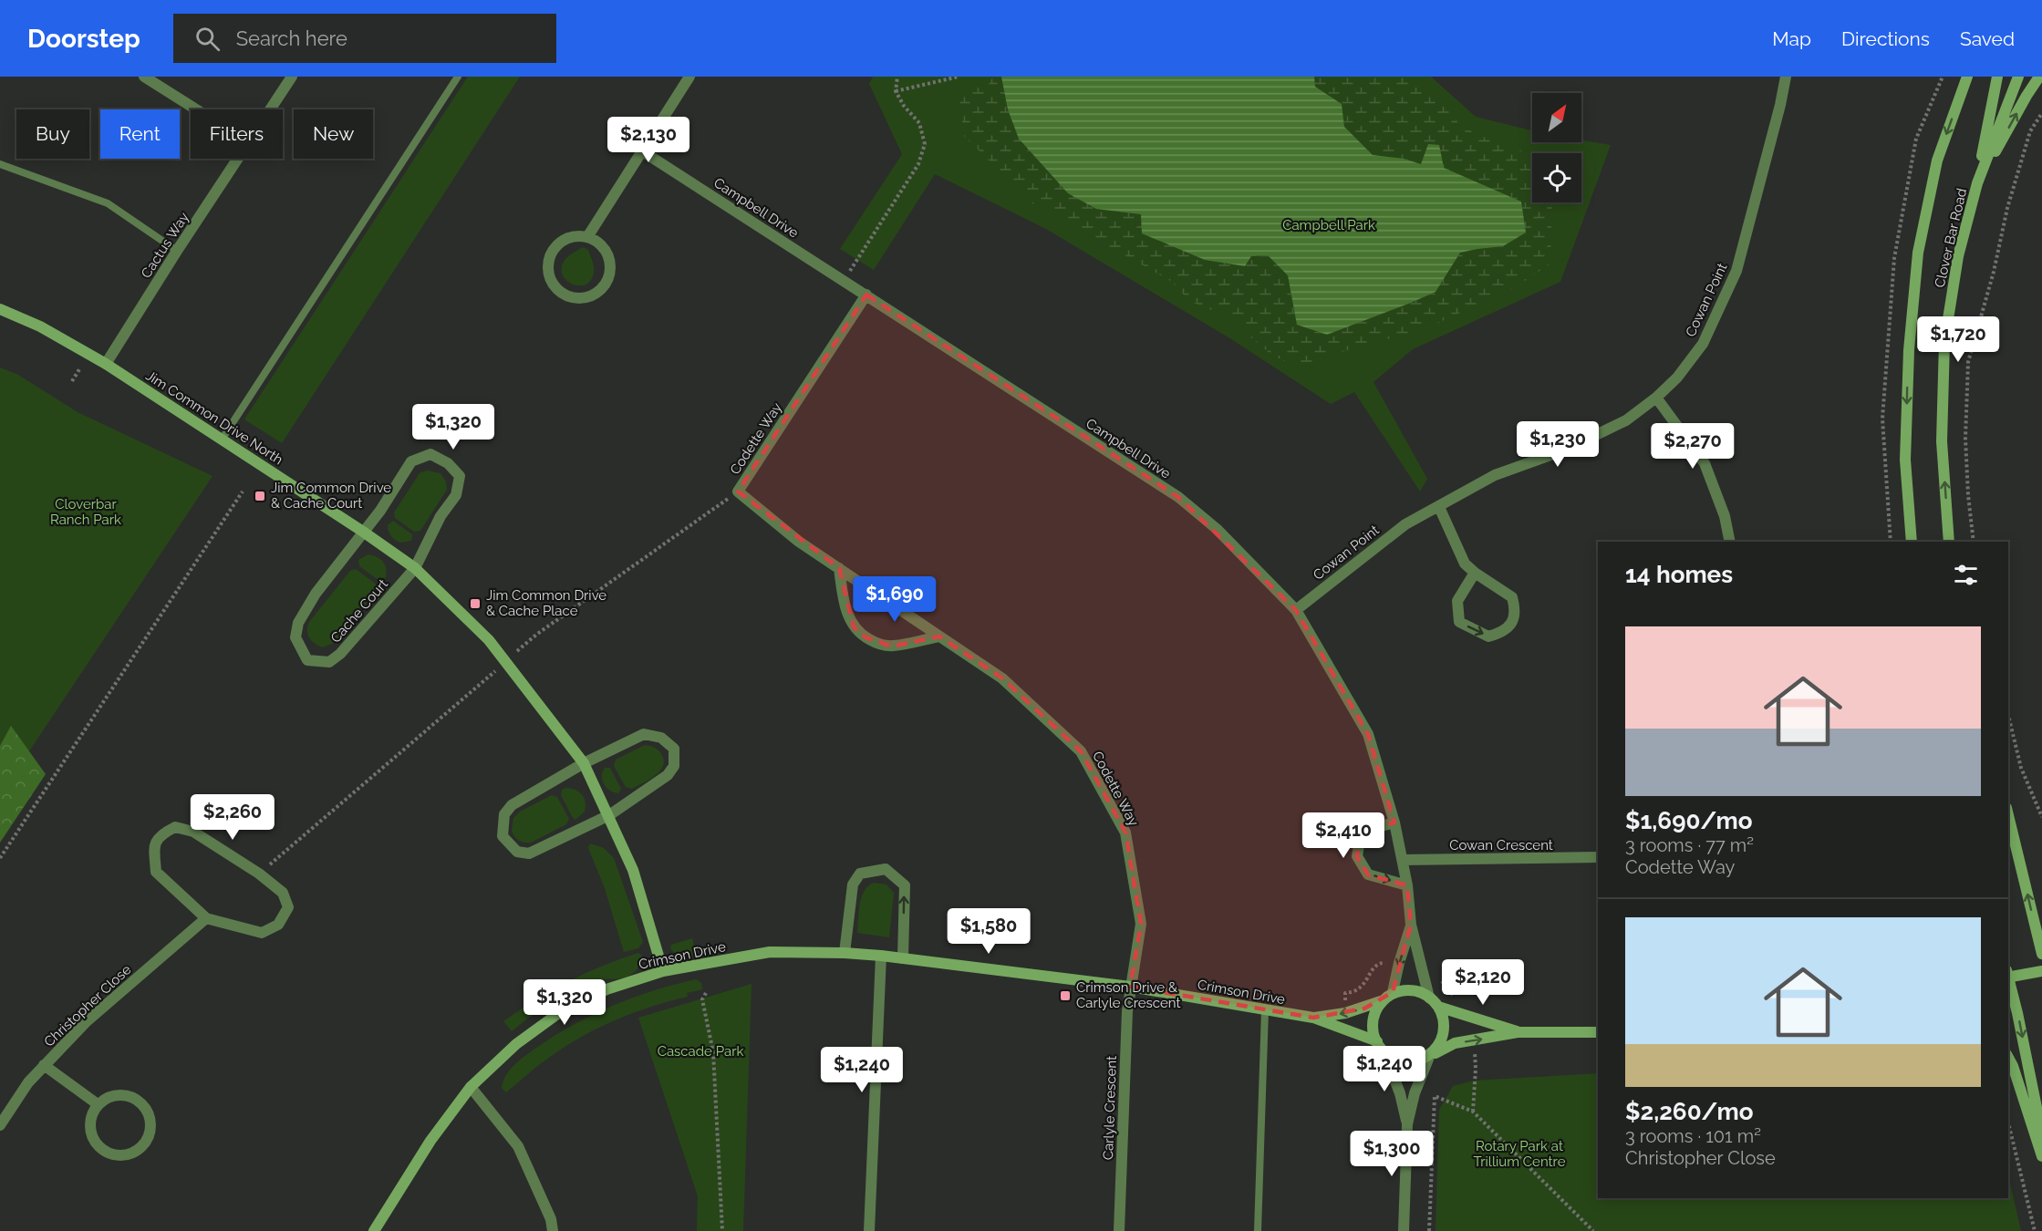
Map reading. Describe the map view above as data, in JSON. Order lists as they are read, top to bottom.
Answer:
{
  "streets": {
    "street": [
      "Campbell Drive",
      "Clover Bar Road",
      "Cactus Way",
      "Cowan Point",
      "Jim Common Drive North",
      "Codette Way",
      "Cache Court",
      "Cowan Crescent",
      "Crimson Drive",
      "Christopher Close",
      "Carlyle Crescent"
    ]
  },
  "crossings": [
    ["Campbell Drive", "Cowan Point"],
    ["Campbell Drive", "Codette Way"],
    ["Campbell Drive", "Cowan Crescent"],
    ["Campbell Drive", "Crimson Drive"],
    ["Cactus Way", "Jim Common Drive North"],
    ["Jim Common Drive North", "Cache Court"],
    ["Jim Common Drive North", "Crimson Drive"],
    ["Codette Way", "Crimson Drive"],
    ["Codette Way", "Carlyle Crescent"],
    ["Crimson Drive", "Carlyle Crescent"]
  ],
  "parks": [
    "Campbell Park",
    "Cloverbar Ranch Park",
    "Cascade Park",
    "Rotary Park at Trillium Centre"
  ],
  "places": {
    "transit": ["Jim Common Drive & Cache Court", "Jim Common Drive & Cache Place", "Crimson Drive & Carlyle Crescent"]
  },
  "north": "top right",
  "page": {
    "header": "Doorstep",
    "search": "Search here",
    "nav": ["Map", "Directions", "Saved"],
    "chip": [
      "Buy",
      "Rent",
      "Filters",
      "New"
    ],
    "price": [
      "$2,130",
      "$1,720",
      "$1,320",
      "$1,230",
      "$2,270",
      "$1,690",
      "$2,260",
      "$2,410",
      "$1,580",
      "$2,120",
      "$1,320",
      "$1,240",
      "$1,240",
      "$1,300"
    ],
    "heading": "14 homes",
    "list": [
      {
        "name": "$1,690/mo",
        "note": "3 rooms · 77 m² · Codette Way"
      },
      {
        "name": "$2,260/mo",
        "note": "3 rooms · 101 m² · Christopher Close"
      }
    ]
  }
}
